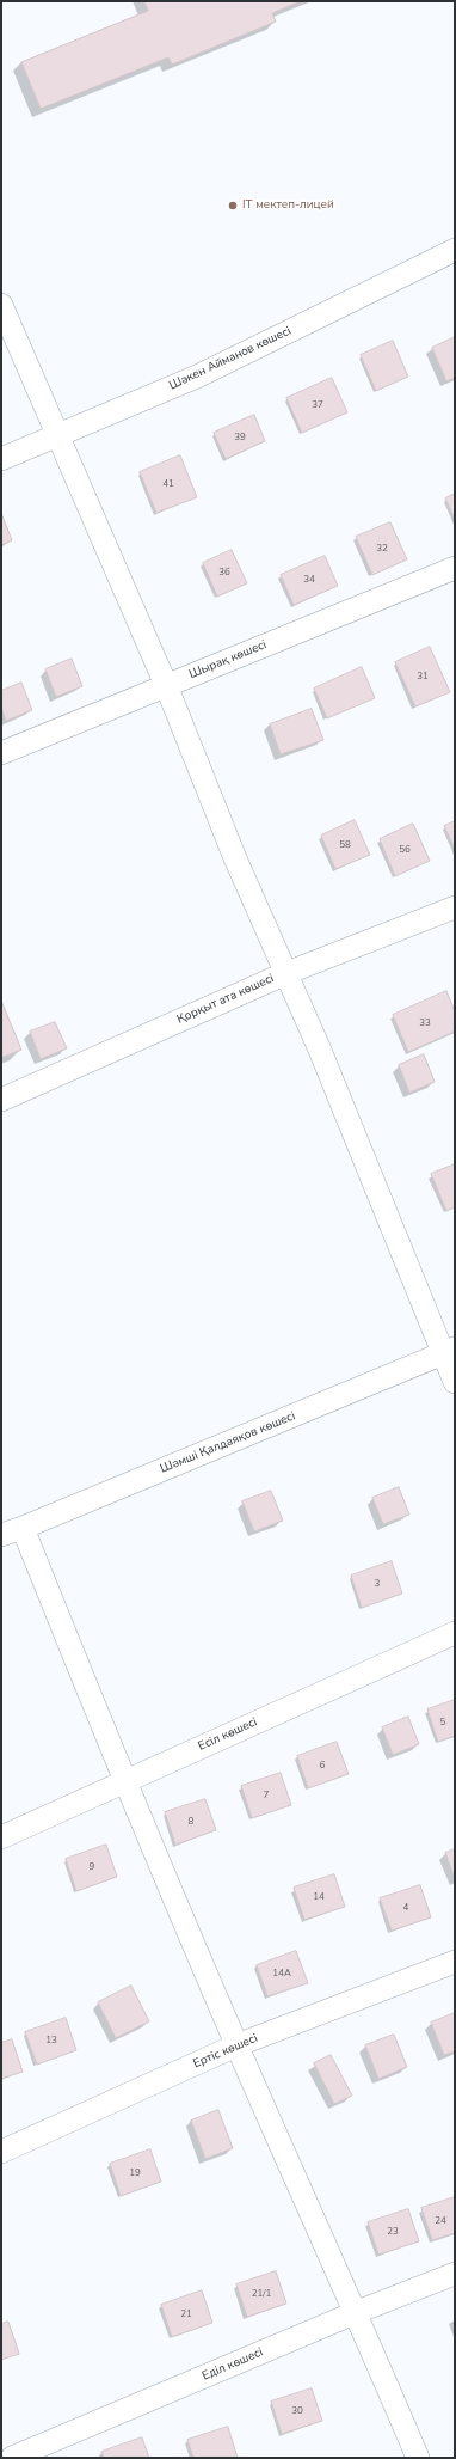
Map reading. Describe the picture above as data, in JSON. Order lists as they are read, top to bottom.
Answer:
{
  "streets": {
    "street": [
      "Шәкен Айманов көшесі",
      "Шырақ көшесі",
      "Қорқыт ата көшесі",
      "Шәмші Қалдаяқов көшесі",
      "Есіл көшесі",
      "Ертіс көшесі",
      "Еділ көшесі"
    ]
  },
  "places": ["IT мектеп-лицей"],
  "house_numbers": [
    "37",
    "39",
    "41",
    "32",
    "36",
    "34",
    "31",
    "58",
    "56",
    "33",
    "3",
    "5",
    "6",
    "7",
    "8",
    "9",
    "14",
    "4",
    "14А",
    "13",
    "19",
    "24",
    "23",
    "21/1",
    "21",
    "30"
  ]
}
